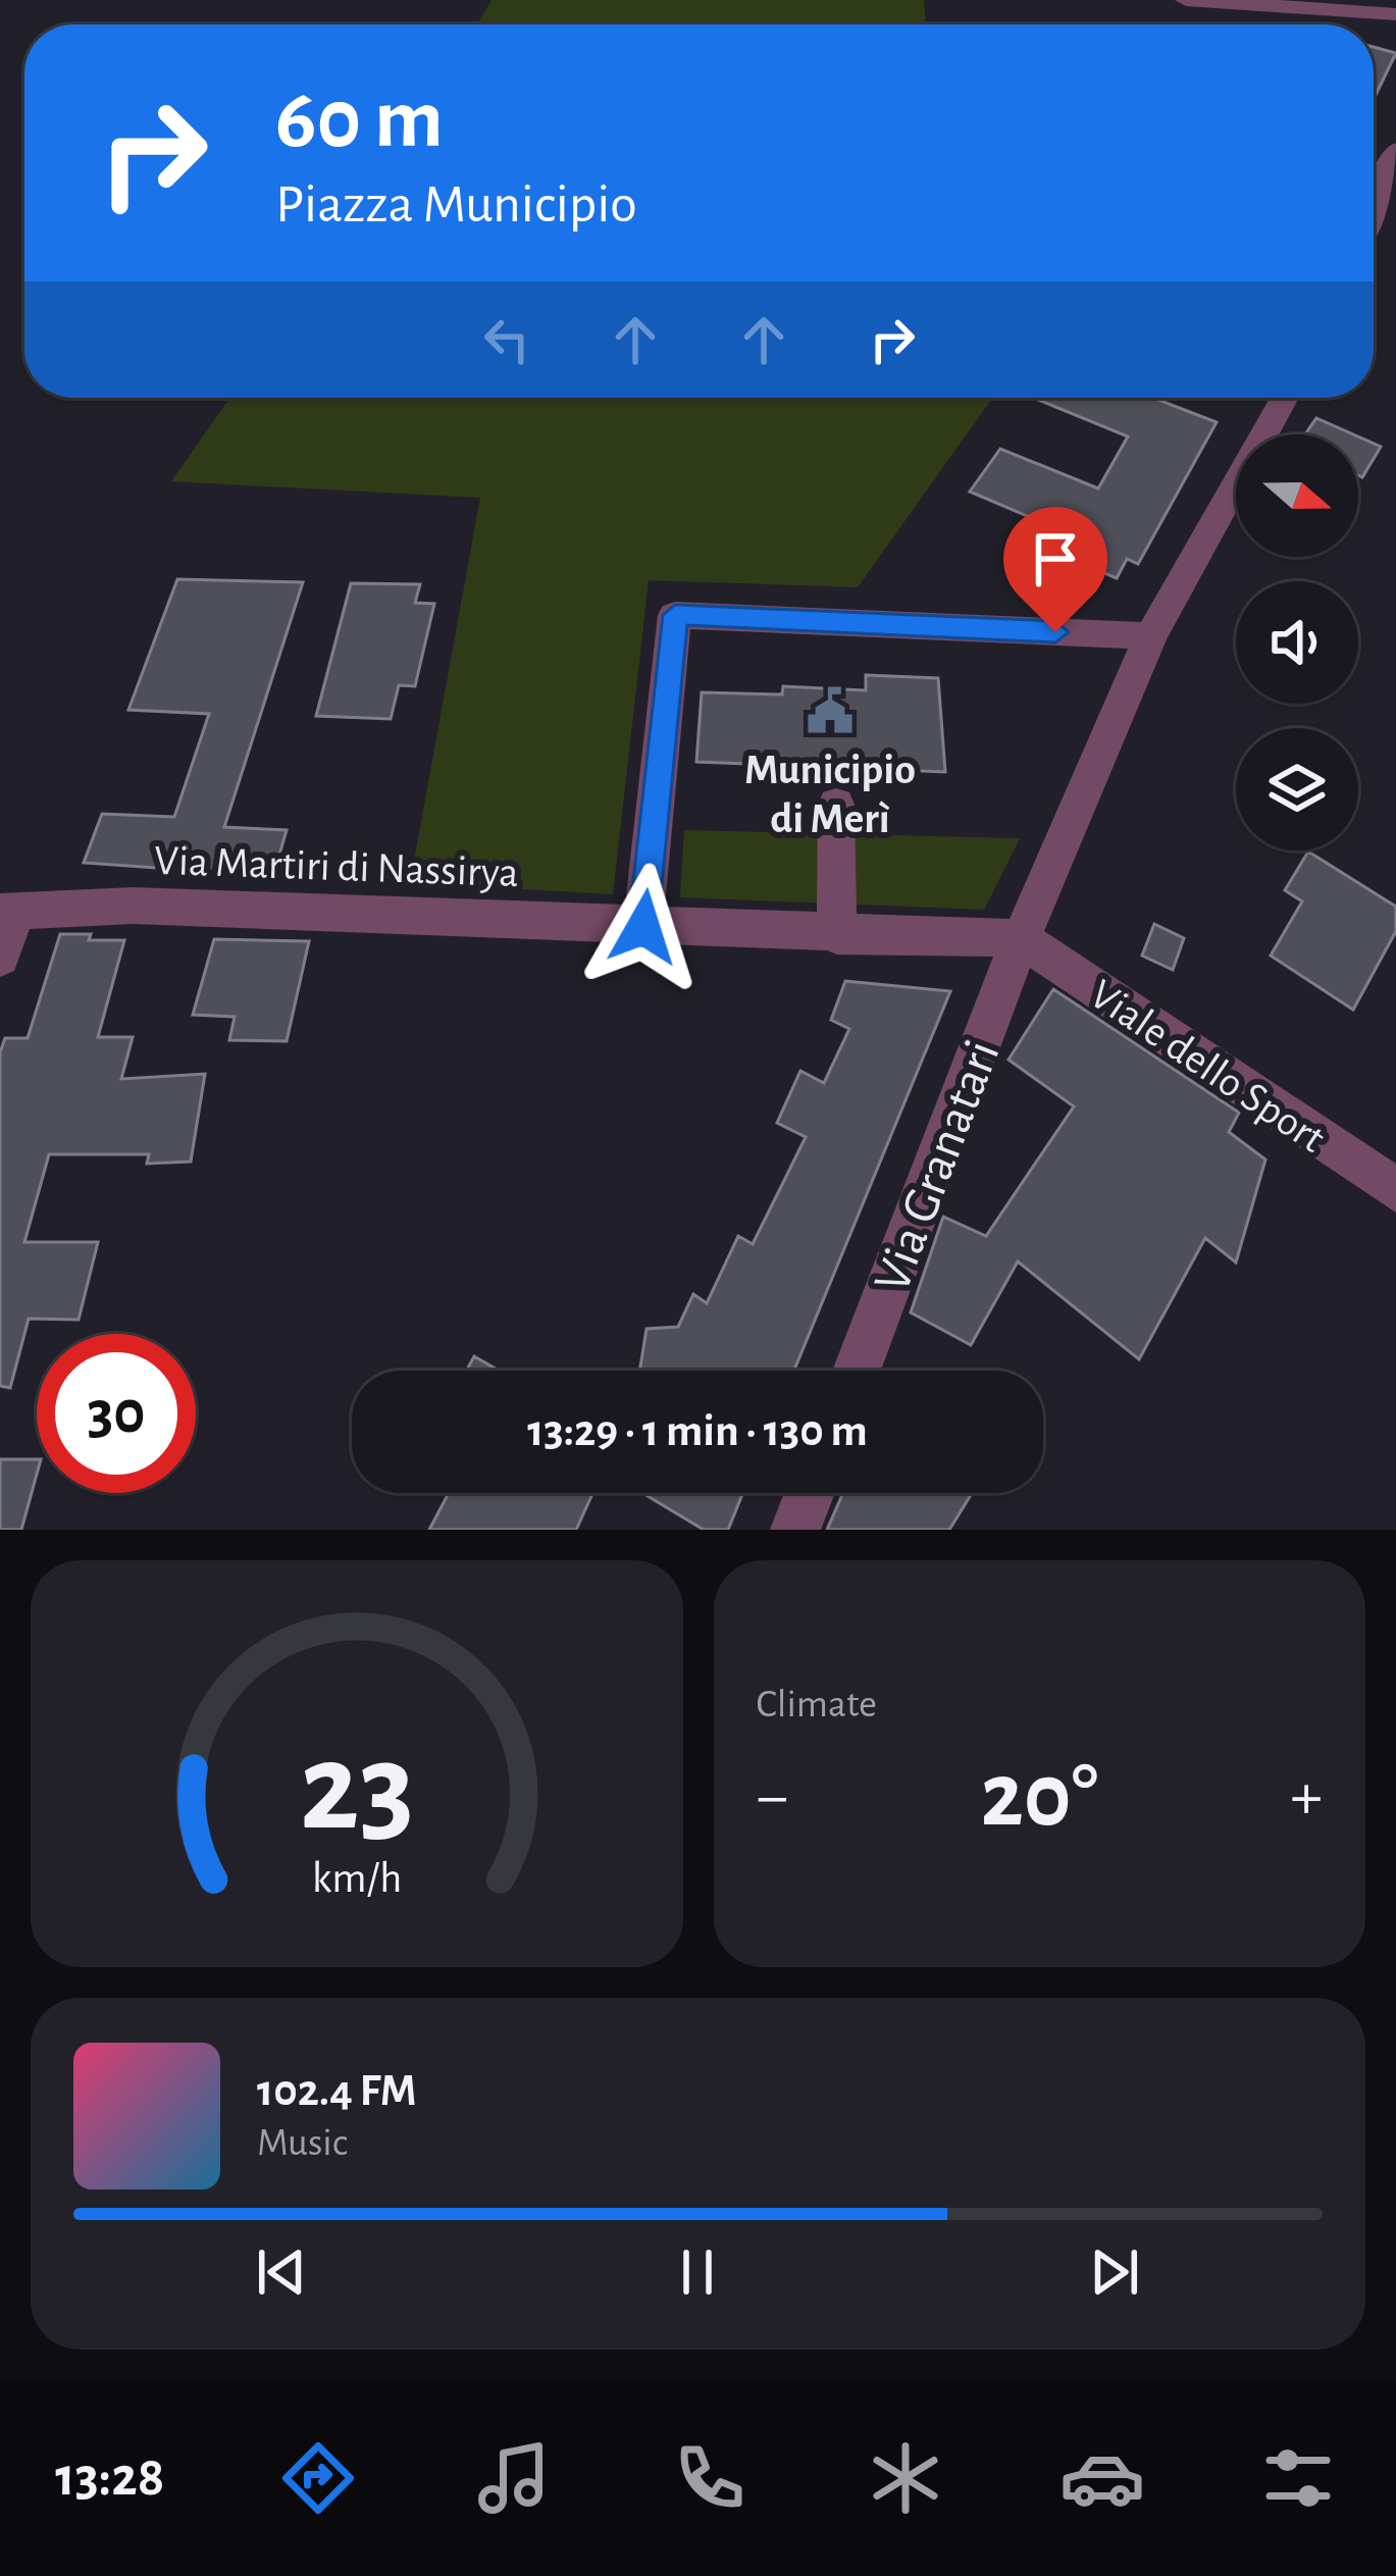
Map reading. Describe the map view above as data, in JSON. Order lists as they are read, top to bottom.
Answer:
{
  "streets": {
    "street": ["Via Martiri di Nassirya", "Viale dello Sport", "Via Granatari"]
  },
  "crossings": [
    ["Via Martiri di Nassirya", "Viale dello Sport"],
    ["Via Martiri di Nassirya", "Via Granatari"],
    ["Viale dello Sport", "Via Granatari"]
  ],
  "places": {
    "public building": ["Municipio di Merì"]
  },
  "north": "right",
  "page": {
    "turn": ["60 m", "Piazza Municipio"],
    "limit": "30",
    "trip": "13:29 · 1 min · 130 m",
    "tile": "Climate",
    "heat": ["−", "20°", "+"],
    "song": ["102.4 FM", "Music"],
    "tabs": "13:28",
    "gauge": ["23", "km/h"]
  }
}
